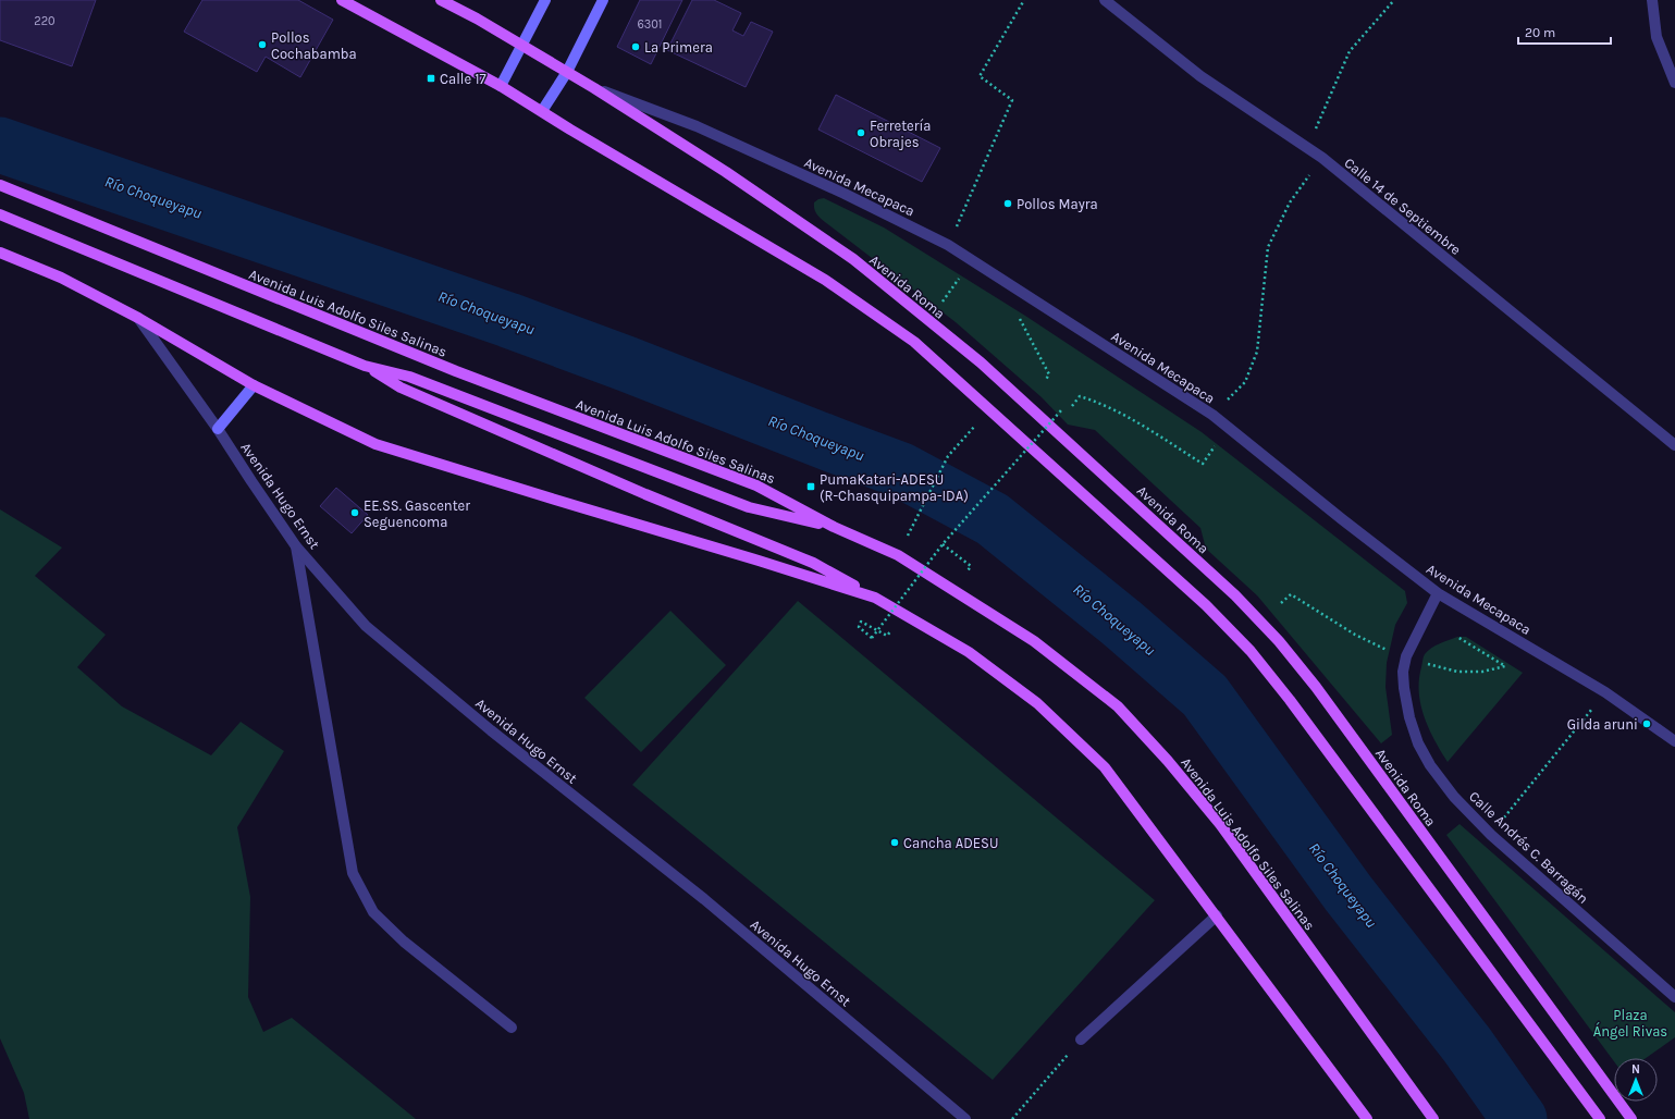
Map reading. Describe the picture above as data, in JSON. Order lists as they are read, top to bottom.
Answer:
{
  "streets": {
    "main road": ["Avenida Roma", "Avenida Luis Adolfo Siles Salinas"],
    "street": [
      "Avenida Mecapaca",
      "Calle 14 de Septiembre",
      "Avenida Hugo Ernst",
      "Calle Andrés C. Barragán"
    ]
  },
  "crossings": [
    ["Avenida Mecapaca", "Avenida Roma"],
    ["Avenida Mecapaca", "Calle Andrés C. Barragán"]
  ],
  "water": ["Río Choqueyapu"],
  "parks": ["Plaza Ángel Rivas"],
  "places": {
    "other": [
      "Pollos Cochabamba",
      "La Primera",
      "Ferretería Obrajes",
      "Pollos Mayra",
      "EE.SS. Gascenter Seguencoma",
      "Gilda aruni",
      "Cancha ADESU"
    ],
    "transit": ["Calle 17", "PumaKatari-ADESU (R-Chasquipampa-IDA)"]
  },
  "house_numbers": ["220", "6301"],
  "scale_bar": "20 m",
  "north": "top"
}
